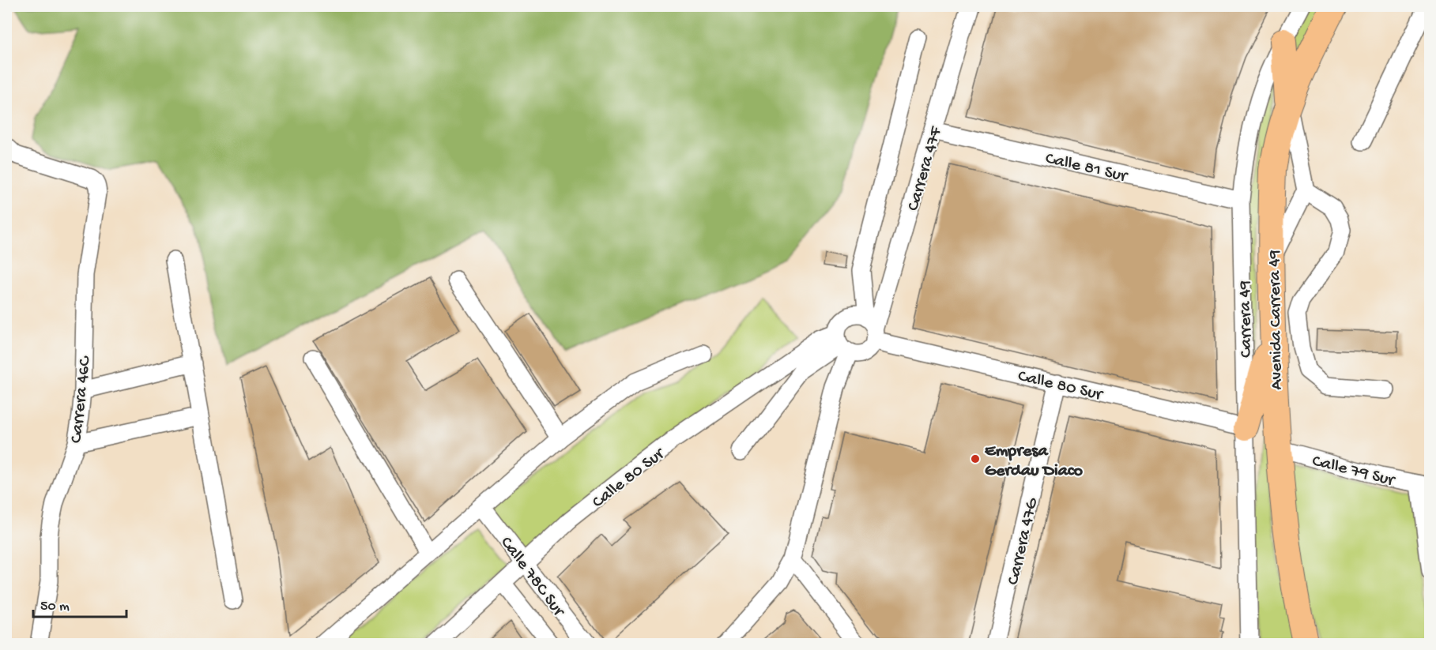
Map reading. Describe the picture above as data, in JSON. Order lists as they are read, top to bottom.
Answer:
{
  "streets": {
    "highway": ["Avenida Carrera 49"],
    "street": [
      "Calle 81 Sur",
      "Carrera 47F",
      "Carrera 49",
      "Calle 80 Sur",
      "Carrera 46C",
      "Calle 79 Sur",
      "Carrera 47G",
      "Calle 78C Sur"
    ]
  },
  "crossings": [
    ["Calle 81 Sur", "Carrera 47F"],
    ["Calle 81 Sur", "Carrera 49"],
    ["Carrera 47F", "Calle 80 Sur"],
    ["Carrera 49", "Calle 80 Sur"],
    ["Avenida Carrera 49", "Calle 79 Sur"],
    ["Calle 80 Sur", "Carrera 47G"],
    ["Calle 80 Sur", "Calle 78C Sur"]
  ],
  "places": ["Empresa Gerdau Diaco"],
  "scale_bar": "50 m"
}
